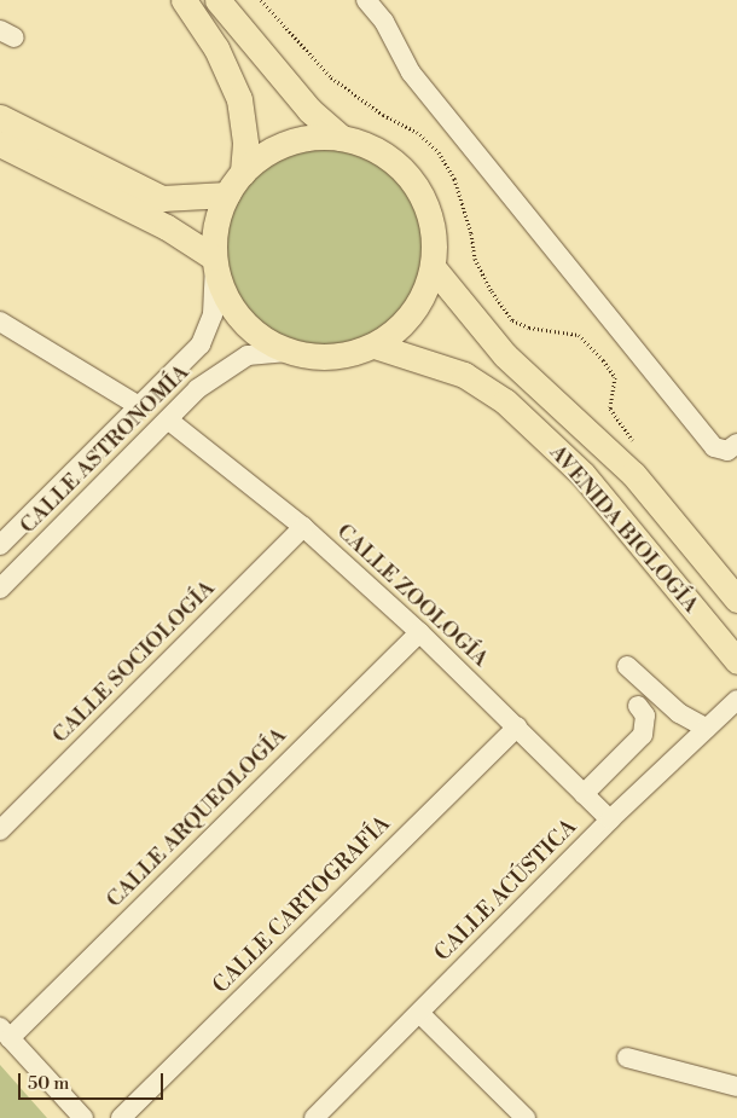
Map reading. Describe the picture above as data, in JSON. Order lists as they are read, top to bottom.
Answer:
{
  "streets": {
    "main road": ["AVENIDA BIOLOGÍA"],
    "street": [
      "CALLE ASTRONOMÍA",
      "CALLE ZOOLOGÍA",
      "CALLE SOCIOLOGÍA",
      "CALLE ARQUEOLOGÍA",
      "CALLE ACÚSTICA",
      "CALLE CARTOGRAFÍA"
    ]
  },
  "crossings": [
    ["CALLE ASTRONOMÍA", "CALLE ZOOLOGÍA"],
    ["CALLE ZOOLOGÍA", "CALLE SOCIOLOGÍA"],
    ["CALLE ZOOLOGÍA", "CALLE ARQUEOLOGÍA"],
    ["CALLE ZOOLOGÍA", "CALLE ACÚSTICA"],
    ["CALLE ZOOLOGÍA", "CALLE CARTOGRAFÍA"]
  ],
  "scale_bar": "50 m"
}
